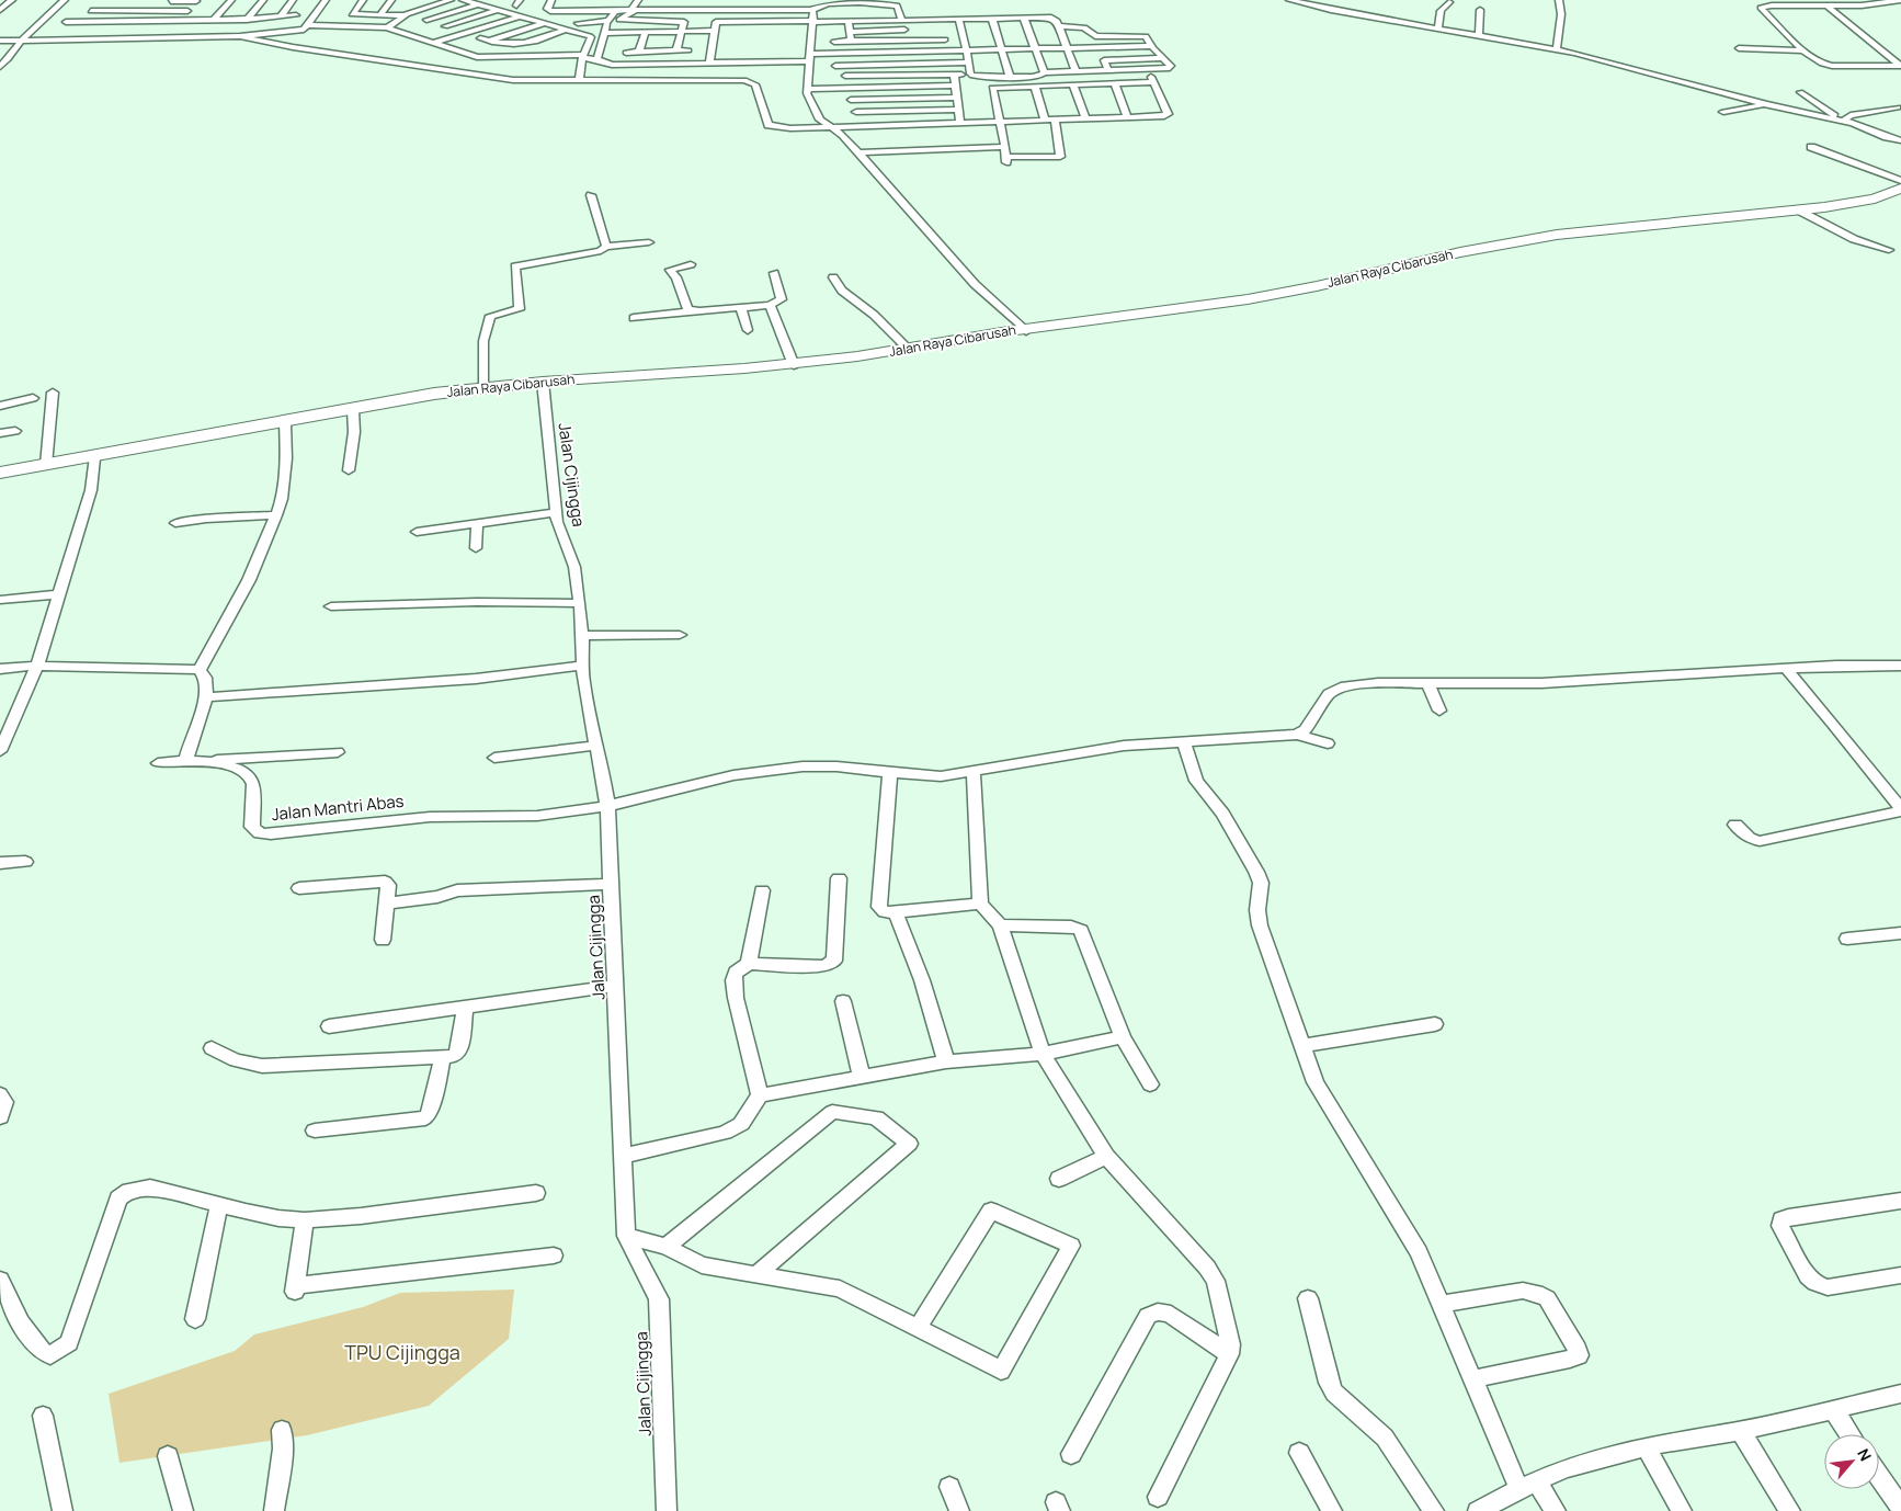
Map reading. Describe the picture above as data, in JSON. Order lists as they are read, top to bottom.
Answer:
{
  "streets": {
    "main road": ["Jalan Raya Cibarusah"],
    "street": ["Jalan Cijingga", "Jalan Mantri Abas"]
  },
  "crossings": [
    ["Jalan Raya Cibarusah", "Jalan Cijingga"],
    ["Jalan Cijingga", "Jalan Mantri Abas"]
  ],
  "parks": ["TPU Cijingga"],
  "north": "top right"
}
